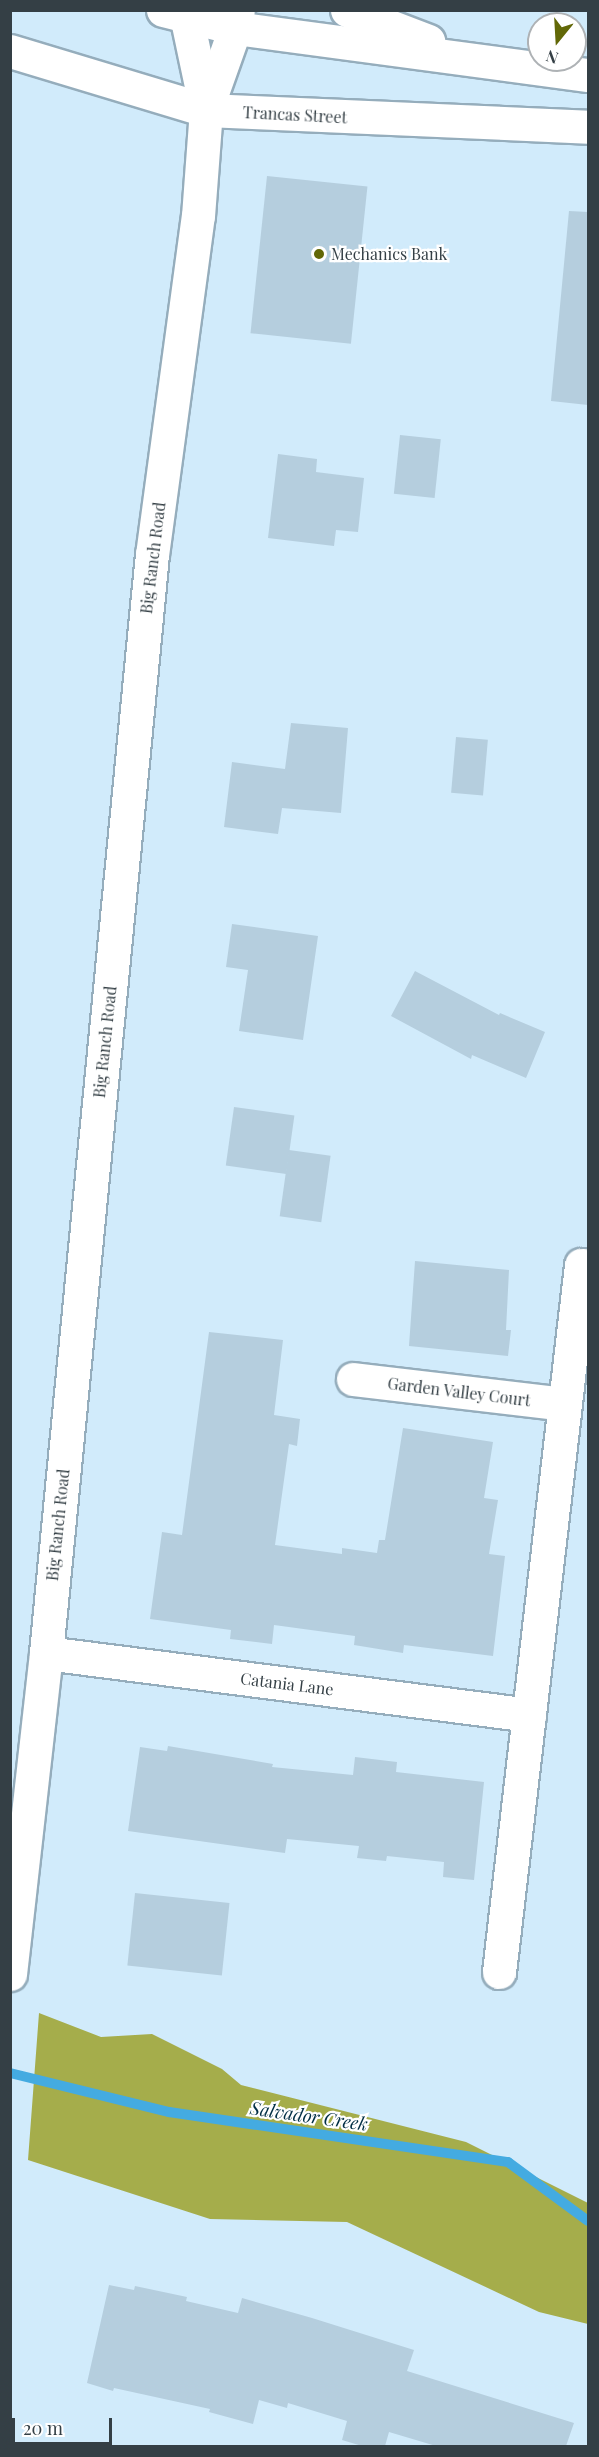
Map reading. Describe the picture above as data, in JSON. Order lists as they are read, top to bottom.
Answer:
{
  "streets": {
    "street": [
      "Trancas Street",
      "Big Ranch Road",
      "Garden Valley Court",
      "Catania Lane"
    ]
  },
  "crossings": [
    ["Trancas Street", "Big Ranch Road"],
    ["Big Ranch Road", "Catania Lane"]
  ],
  "water": ["Salvador Creek"],
  "places": ["Mechanics Bank"],
  "scale_bar": "20 m",
  "north": "bottom"
}
